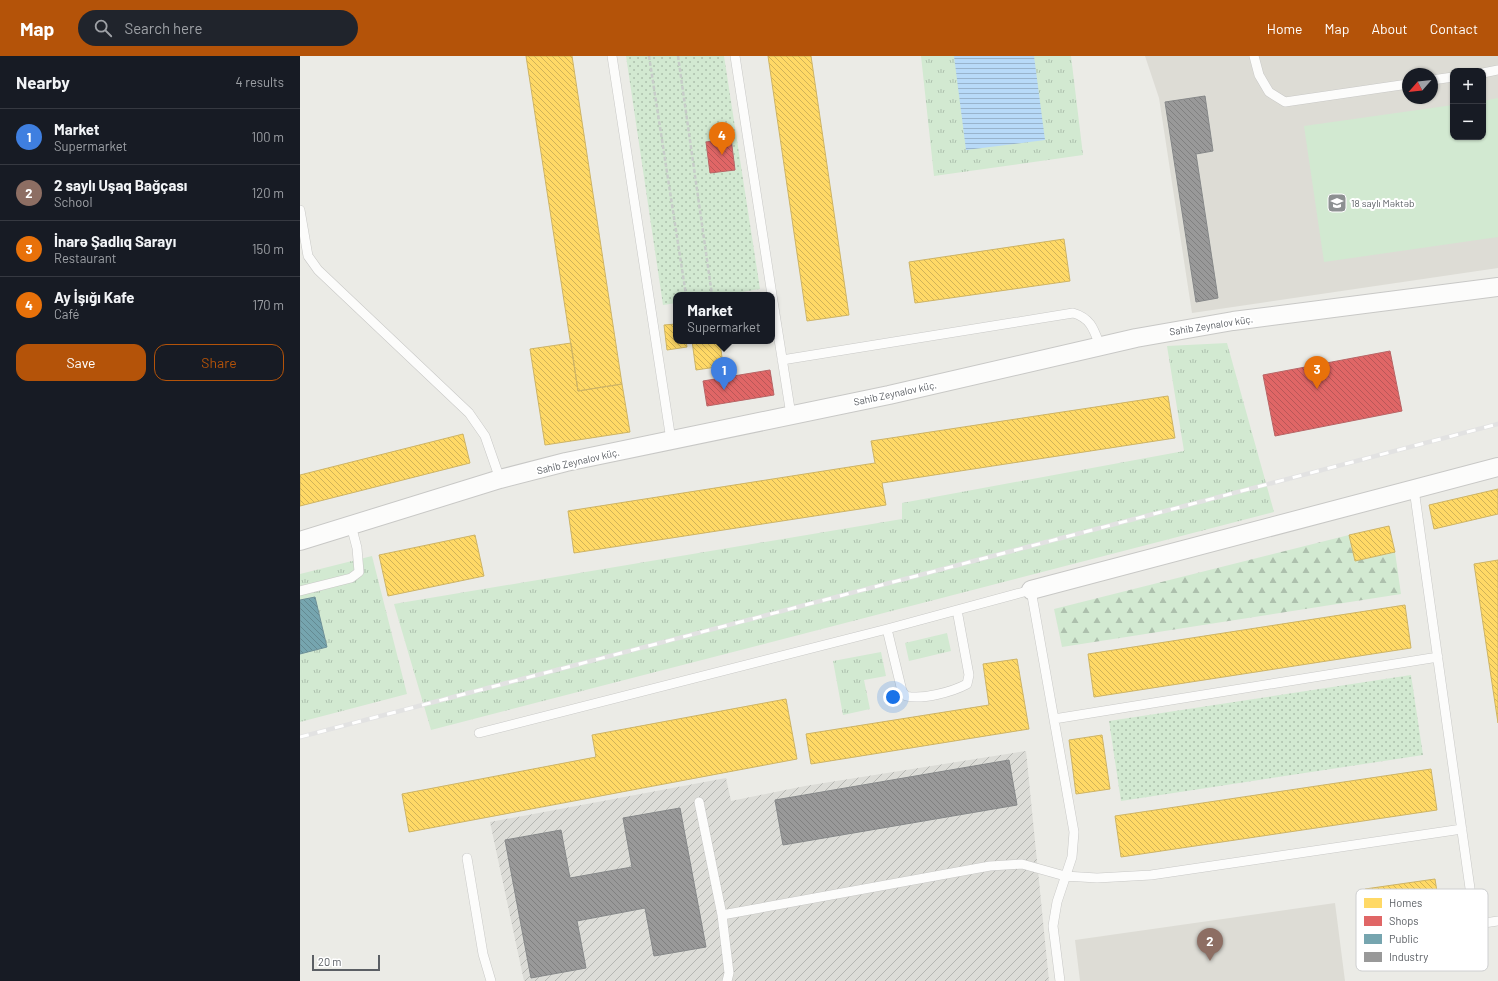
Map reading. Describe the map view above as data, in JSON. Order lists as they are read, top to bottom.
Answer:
{
  "streets": {
    "street": ["Sahib Zeynalov küç."]
  },
  "places": {
    "school or university": ["18 saylı Məktəb"]
  },
  "legend": [
    "Homes",
    "Shops",
    "Public",
    "Industry"
  ],
  "scale_bar": "20 m",
  "north": "bottom left",
  "page": {
    "header": "Map",
    "search": "Search here",
    "nav": [
      "Home",
      "Map",
      "About",
      "Contact"
    ],
    "heading": ["Nearby", "4 results"],
    "map_buttons": ["+", "−"],
    "list": [
      {
        "mark": "1",
        "name": "Market",
        "note": "Supermarket",
        "value": "100 m"
      },
      {
        "mark": "2",
        "name": "2 saylı Uşaq Bağçası",
        "note": "School",
        "value": "120 m"
      },
      {
        "mark": "3",
        "name": "İnarə Şadlıq Sarayı",
        "note": "Restaurant",
        "value": "150 m"
      },
      {
        "mark": "4",
        "name": "Ay İşığı Kafe",
        "note": "Café",
        "value": "170 m"
      }
    ],
    "pins": [
      "4",
      "3",
      "1",
      "2"
    ],
    "popup": ["Market", "Supermarket"],
    "buttons": ["Save", "Share"],
    "scale": "20 m"
  }
}
